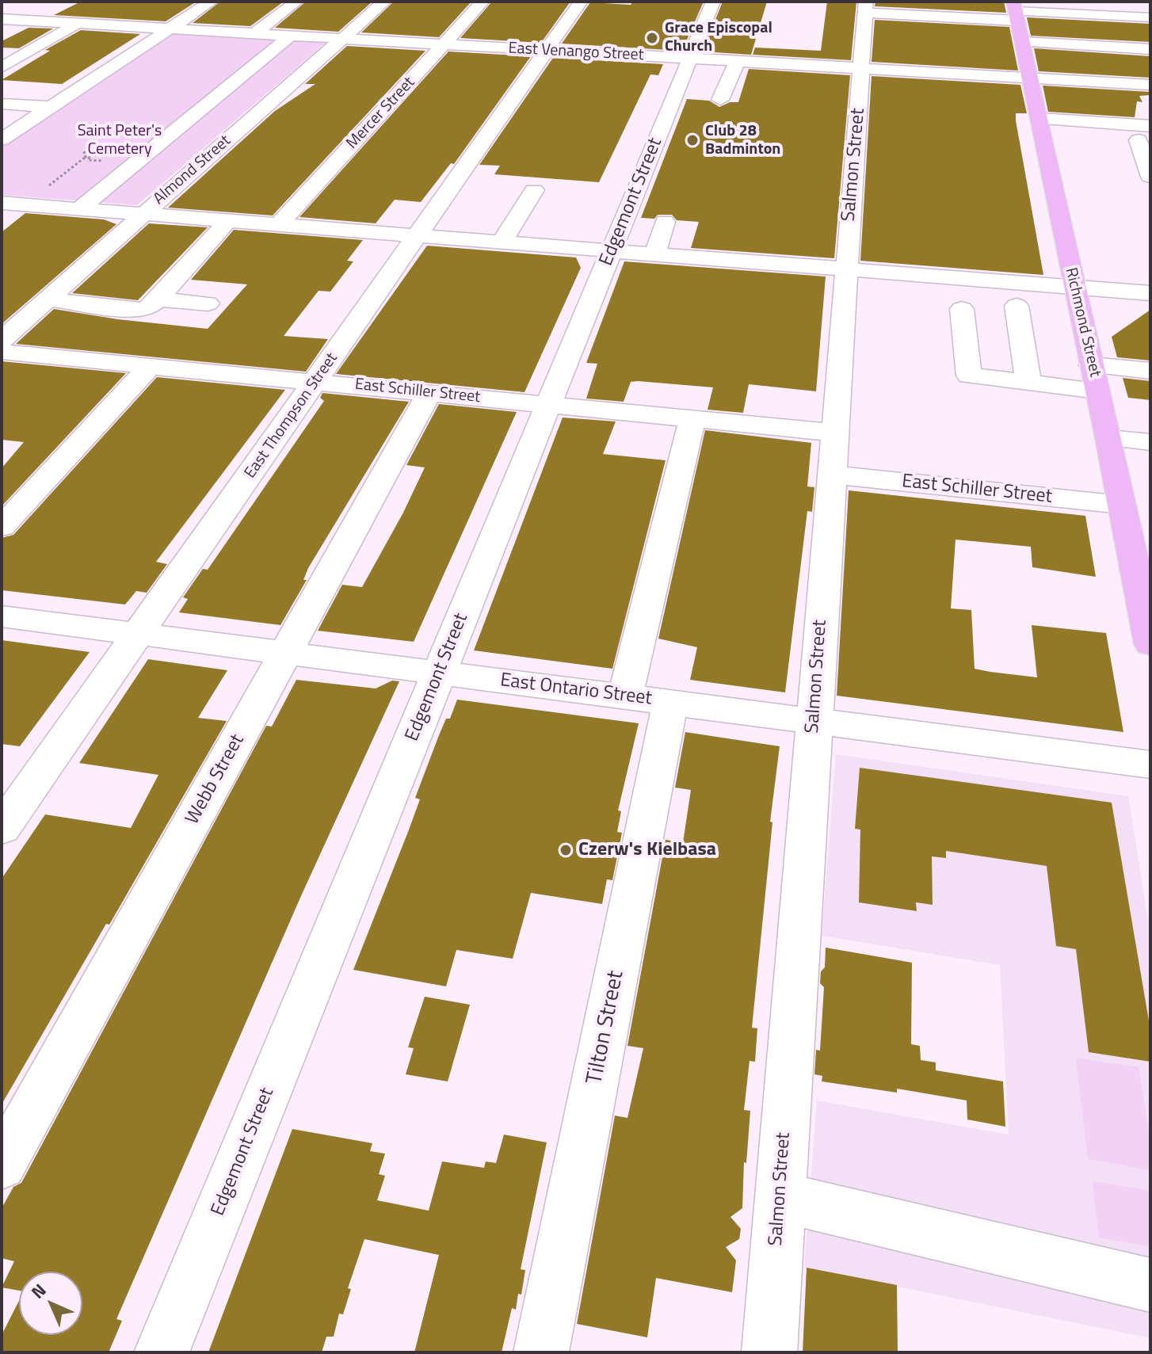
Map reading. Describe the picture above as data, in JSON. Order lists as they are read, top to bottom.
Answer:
{
  "streets": {
    "main road": ["Richmond Street"],
    "street": [
      "East Venango Street",
      "Mercer Street",
      "Salmon Street",
      "Almond Street",
      "Edgemont Street",
      "East Schiller Street",
      "East Thompson Street",
      "East Ontario Street",
      "Webb Street",
      "Tilton Street"
    ]
  },
  "crossings": [
    ["East Venango Street", "Mercer Street"],
    ["East Venango Street", "Salmon Street"],
    ["East Venango Street", "Almond Street"],
    ["East Venango Street", "Edgemont Street"],
    ["East Venango Street", "Richmond Street"],
    ["East Venango Street", "East Thompson Street"],
    ["Salmon Street", "East Schiller Street"],
    ["Salmon Street", "East Ontario Street"],
    ["Edgemont Street", "East Schiller Street"],
    ["Edgemont Street", "East Ontario Street"],
    ["Richmond Street", "East Schiller Street"],
    ["East Schiller Street", "East Thompson Street"],
    ["East Schiller Street", "Webb Street"],
    ["East Thompson Street", "East Ontario Street"],
    ["East Ontario Street", "Webb Street"],
    ["East Ontario Street", "Tilton Street"]
  ],
  "parks": ["Saint Peter's Cemetery"],
  "places": ["Grace Episcopal Church", "Club 28 Badminton", "Czerw's Kielbasa"],
  "north": "top left"
}
